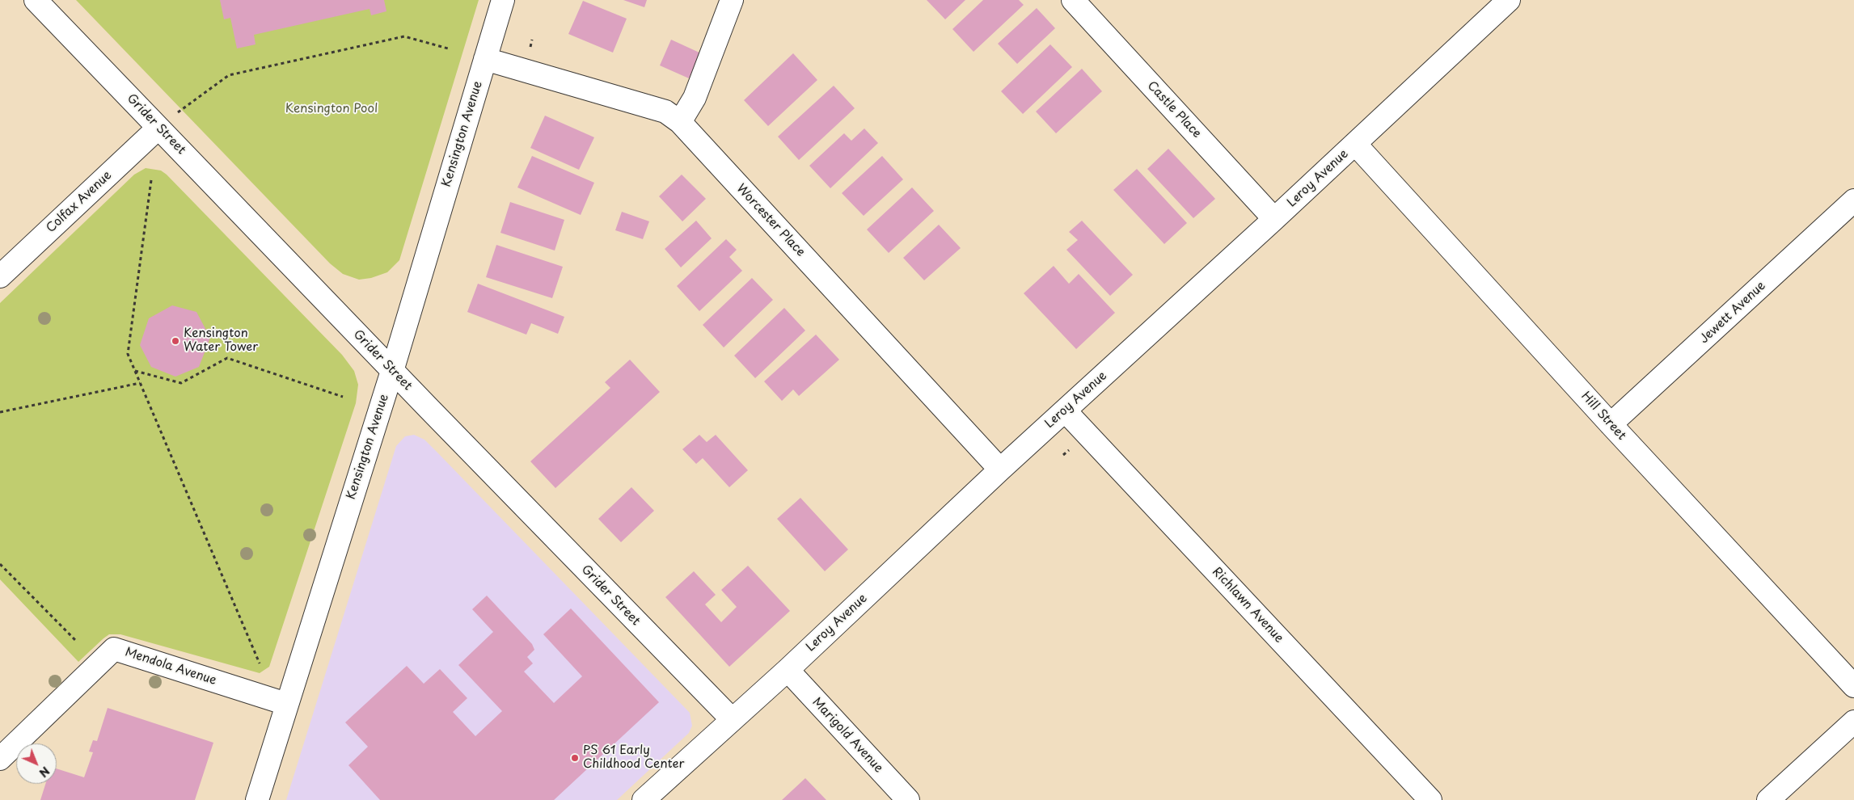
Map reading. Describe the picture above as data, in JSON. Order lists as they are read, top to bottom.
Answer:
{
  "streets": {
    "street": [
      "Castle Place",
      "Grider Street",
      "Kensington Avenue",
      "Leroy Avenue",
      "Colfax Avenue",
      "Worcester Place",
      "Jewett Avenue",
      "Hill Street",
      "Richlawn Avenue",
      "Mendola Avenue",
      "Marigold Avenue"
    ]
  },
  "crossings": [
    ["Castle Place", "Leroy Avenue"],
    ["Grider Street", "Kensington Avenue"],
    ["Grider Street", "Leroy Avenue"],
    ["Grider Street", "Colfax Avenue"],
    ["Kensington Avenue", "Worcester Place"],
    ["Kensington Avenue", "Mendola Avenue"],
    ["Leroy Avenue", "Worcester Place"],
    ["Leroy Avenue", "Hill Street"],
    ["Leroy Avenue", "Richlawn Avenue"],
    ["Leroy Avenue", "Marigold Avenue"],
    ["Jewett Avenue", "Hill Street"]
  ],
  "parks": ["Kensington Pool"],
  "places": ["Kensington Water Tower", "PS 61 Early Childhood Center"],
  "north": "bottom right"
}
